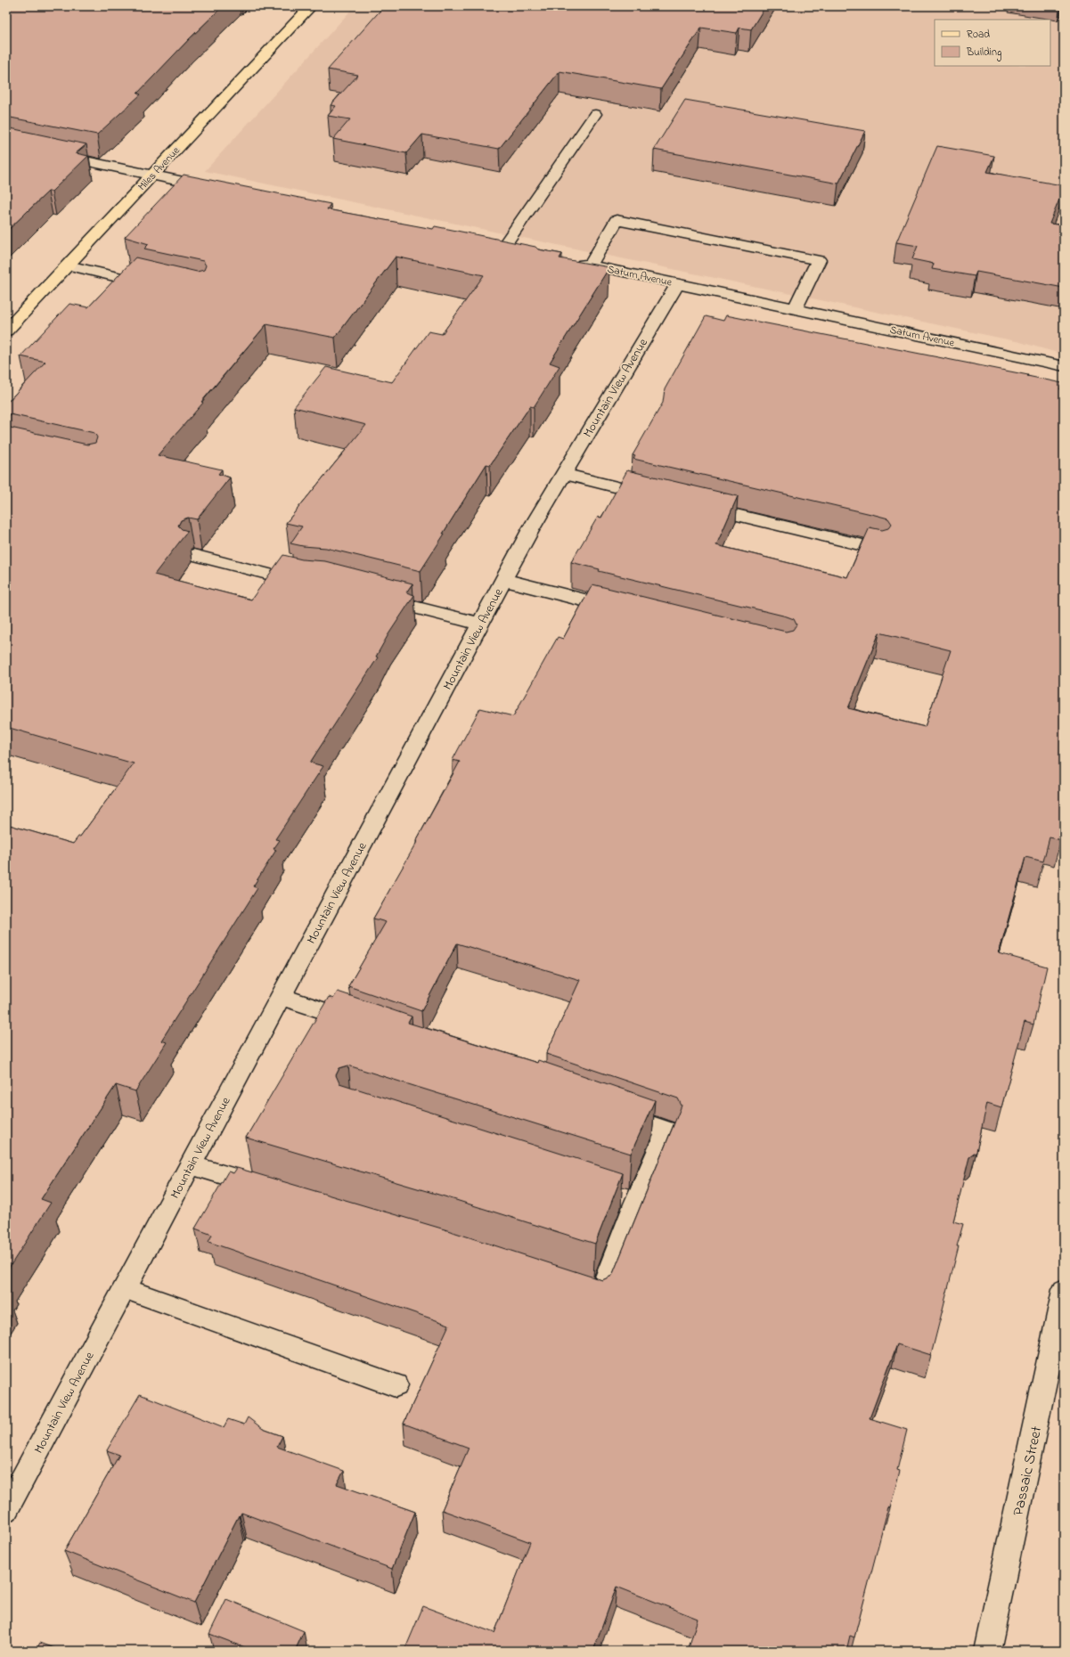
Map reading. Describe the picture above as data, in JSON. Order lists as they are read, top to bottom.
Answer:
{
  "streets": {
    "main road": ["Miles Avenue"],
    "street": ["Saturn Avenue", "Mountain View Avenue", "Passaic Street"]
  },
  "crossings": [
    ["Saturn Avenue", "Mountain View Avenue"]
  ],
  "legend": ["Road", "Building"]
}
